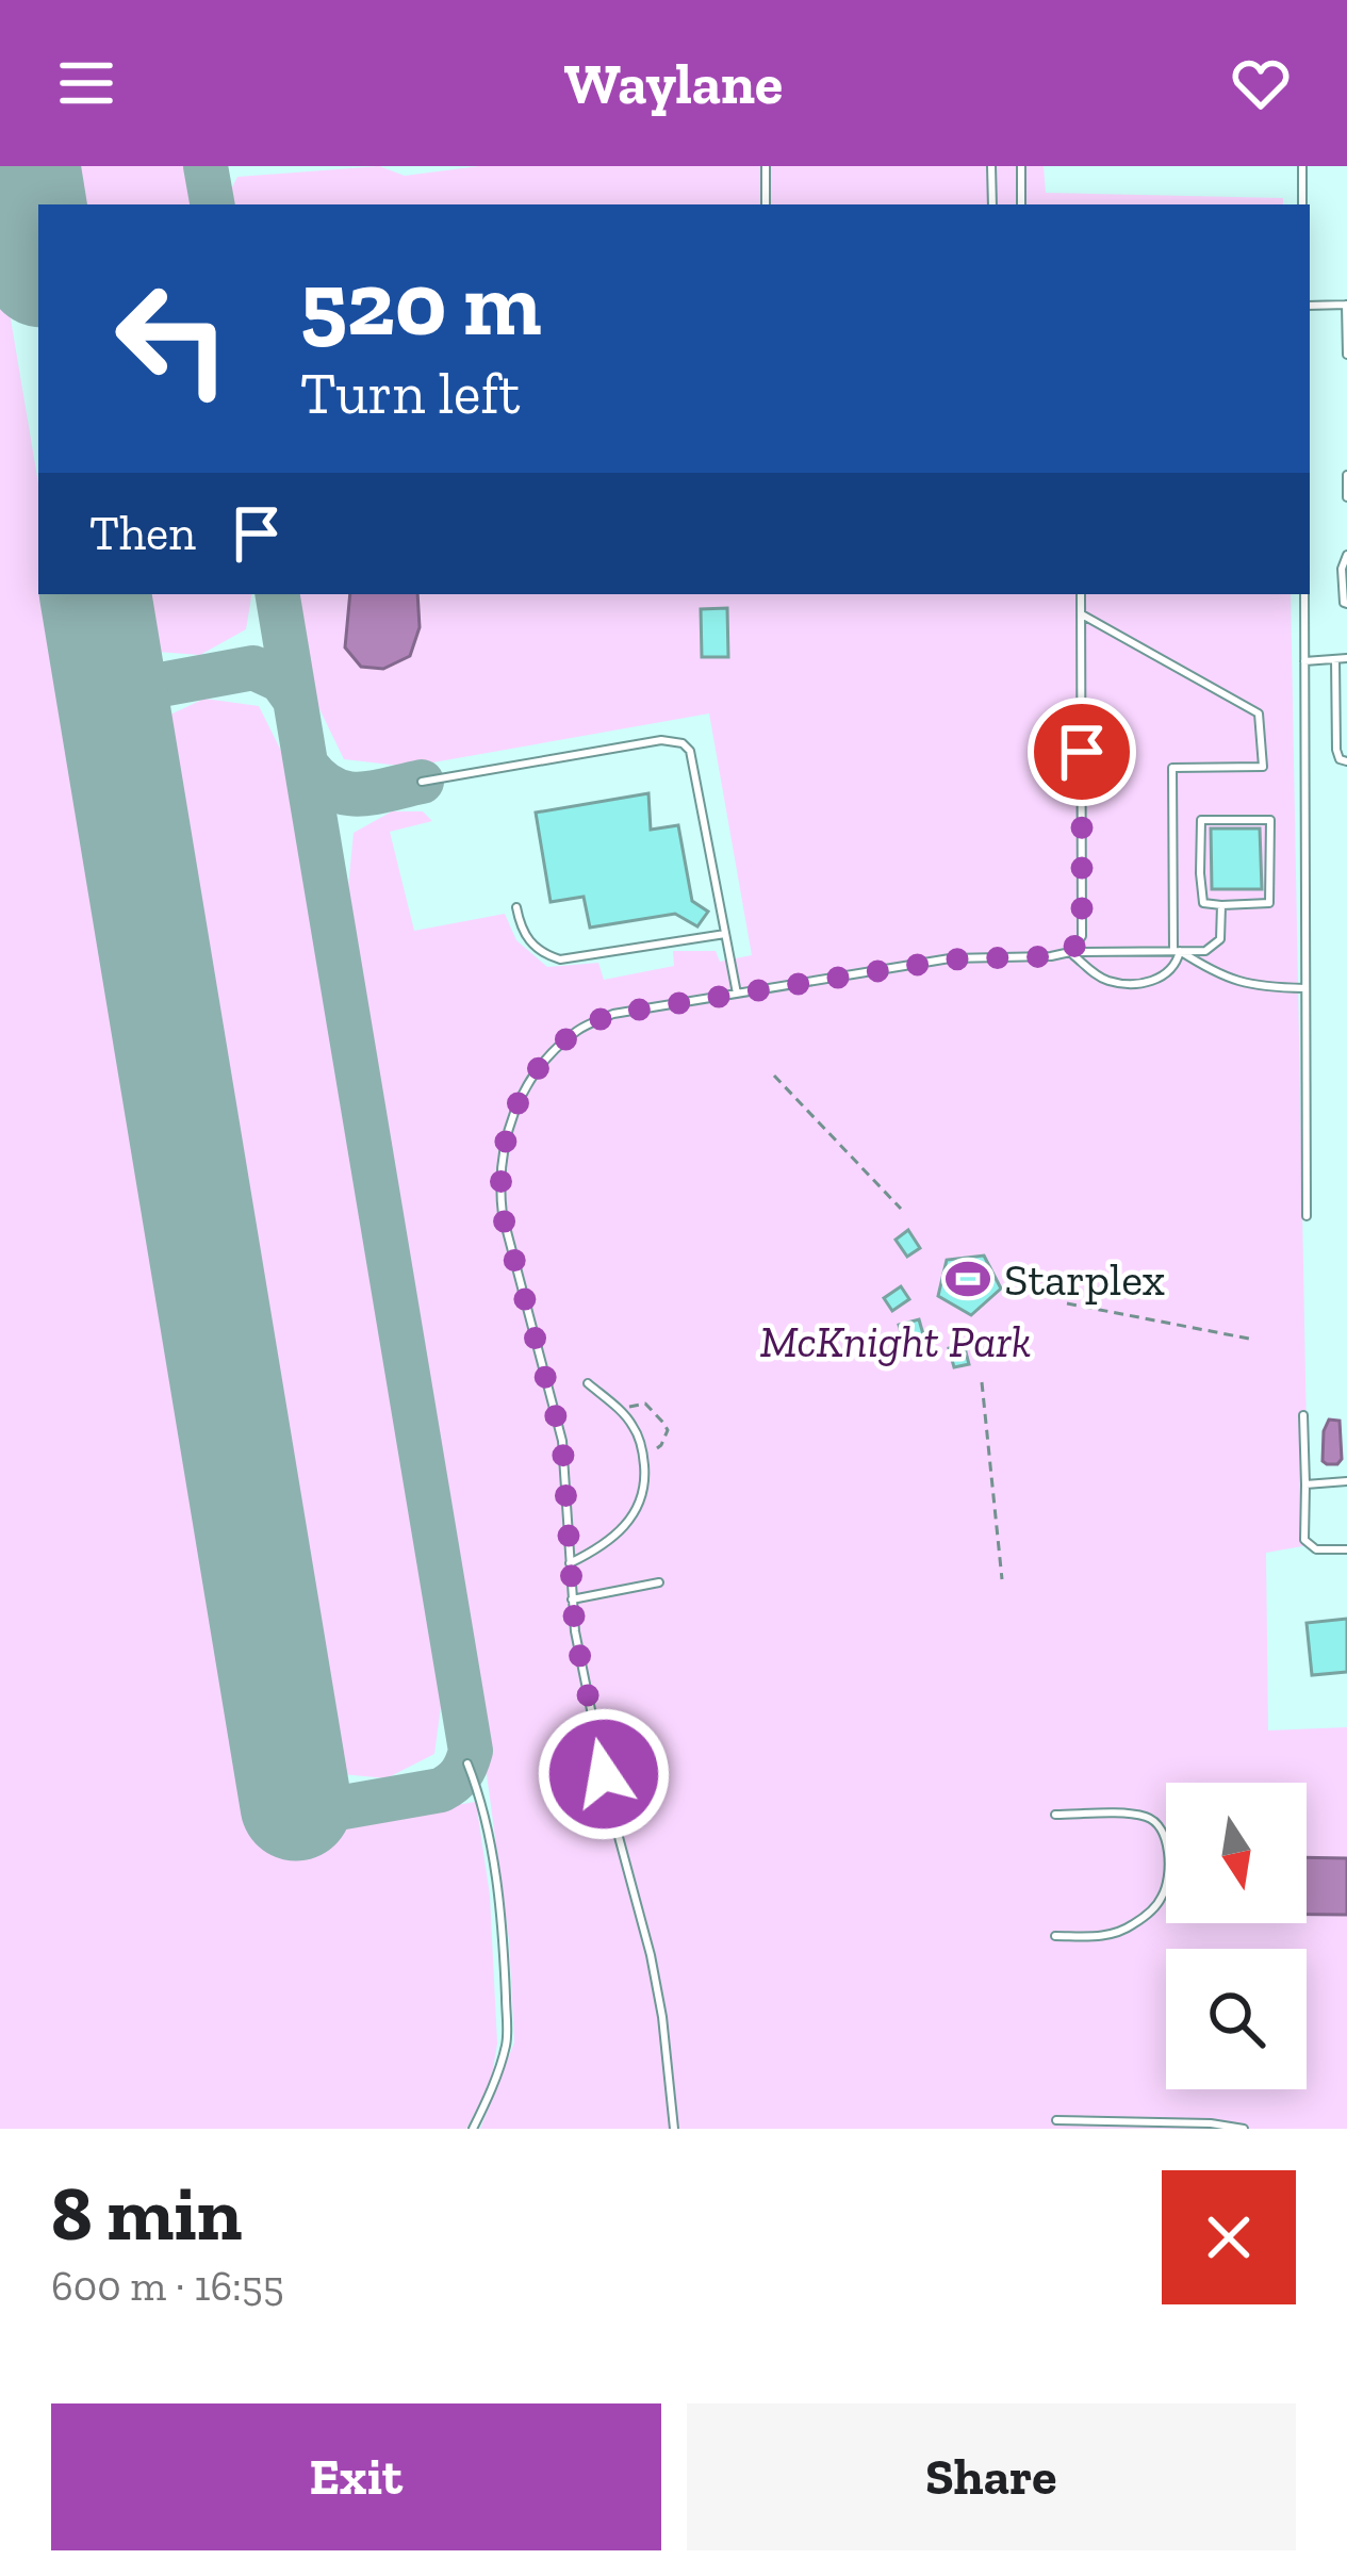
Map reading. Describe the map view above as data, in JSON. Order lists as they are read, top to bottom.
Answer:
{
  "parks": ["McKnight Park"],
  "places": {
    "sports": ["Starplex"]
  },
  "north": "bottom",
  "page": {
    "header": "Waylane",
    "turn": ["520 m", "Turn left"],
    "then": "Then",
    "heading": ["8 min", "600 m · 16:55"],
    "buttons": ["Exit", "Share"]
  }
}
